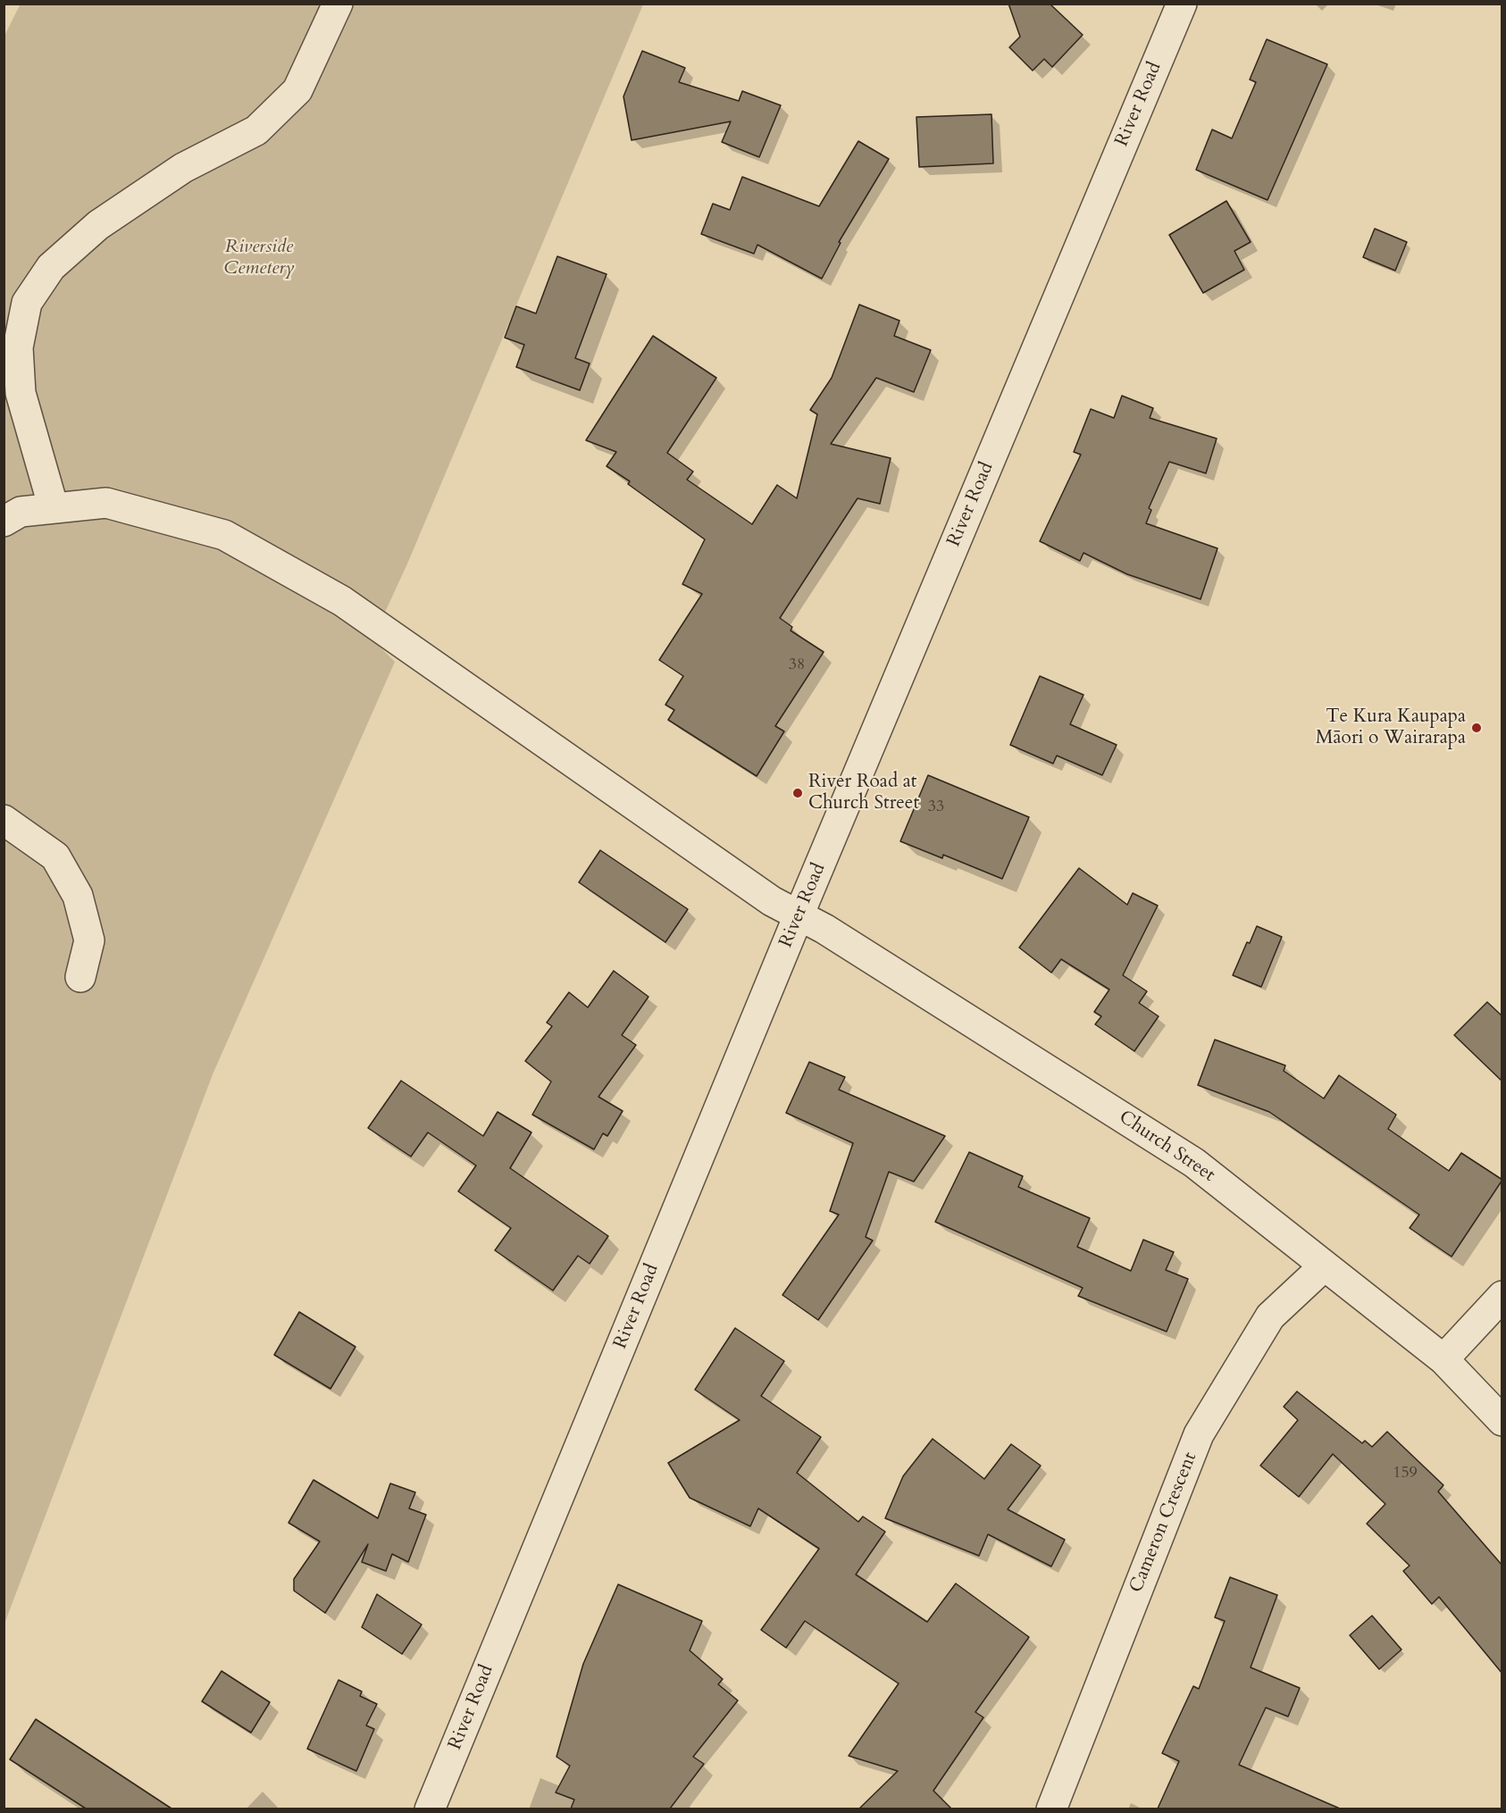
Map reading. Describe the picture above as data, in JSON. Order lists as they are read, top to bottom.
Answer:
{
  "streets": {
    "street": ["River Road", "Church Street", "Cameron Crescent"]
  },
  "crossings": [
    ["River Road", "Church Street"],
    ["Church Street", "Cameron Crescent"]
  ],
  "parks": ["Riverside Cemetery"],
  "places": ["Te Kura Kaupapa Māori o Wairarapa", "River Road at Church Street"],
  "house_numbers": ["38", "33", "159"]
}
